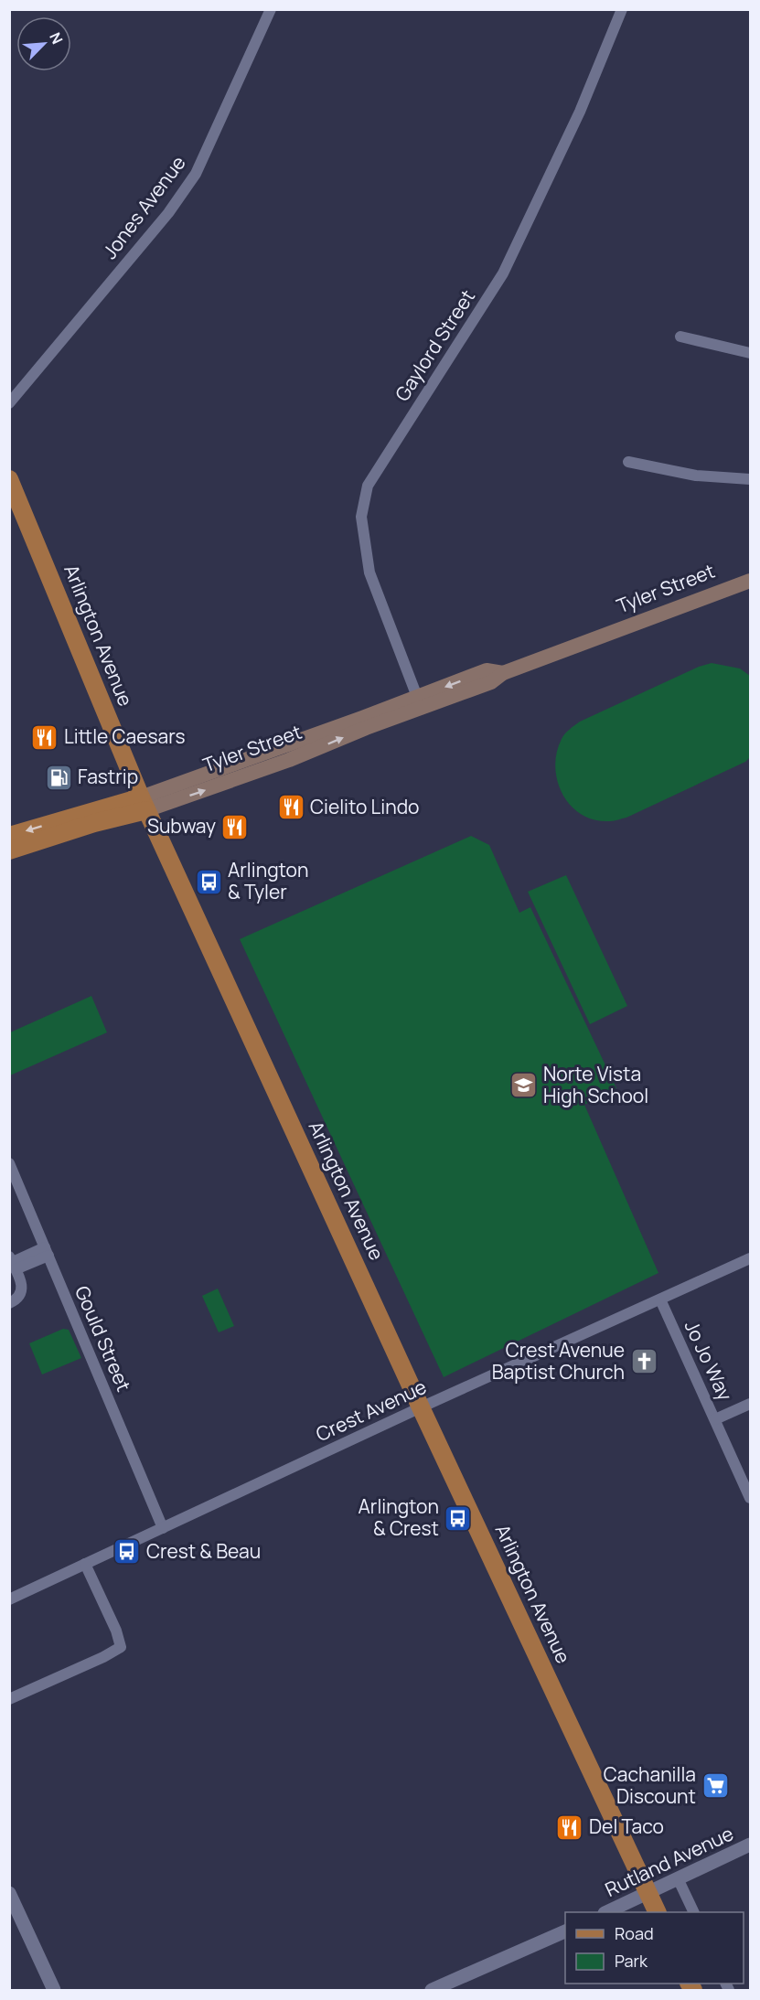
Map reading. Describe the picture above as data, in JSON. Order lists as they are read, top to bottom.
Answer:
{
  "streets": {
    "main road": ["Tyler Street", "Arlington Avenue"],
    "street": [
      "Jones Avenue",
      "Gaylord Street",
      "Gould Street",
      "Jo Jo Way",
      "Crest Avenue",
      "Rutland Avenue"
    ]
  },
  "crossings": [
    ["Gaylord Street", "Tyler Street"],
    ["Tyler Street", "Arlington Avenue"],
    ["Arlington Avenue", "Crest Avenue"],
    ["Arlington Avenue", "Rutland Avenue"],
    ["Gould Street", "Crest Avenue"],
    ["Jo Jo Way", "Crest Avenue"]
  ],
  "places": {
    "restaurant": [
      "Little Caesars",
      "Cielito Lindo",
      "Subway",
      "Del Taco"
    ],
    "fuel station": ["Fastrip"],
    "bus stop": ["Arlington & Tyler", "Arlington & Crest", "Crest & Beau"],
    "school or university": ["Norte Vista High School"],
    "church": ["Crest Avenue Baptist Church"],
    "supermarket": ["Cachanilla Discount"]
  },
  "legend": ["Road", "Park"],
  "north": "top right"
}
